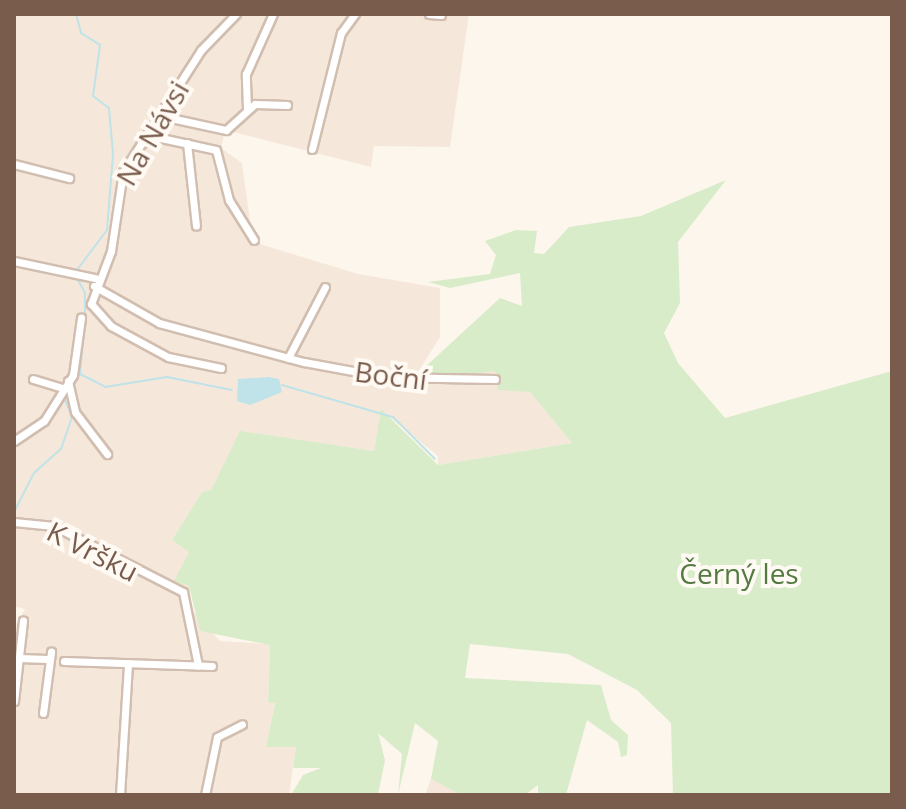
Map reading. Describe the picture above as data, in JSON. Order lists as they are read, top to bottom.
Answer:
{
  "streets": {
    "street": ["Na Návsi", "Boční", "K Vršku"]
  },
  "crossings": [
    ["Na Návsi", "Boční"]
  ],
  "parks": ["Černý les"]
}
